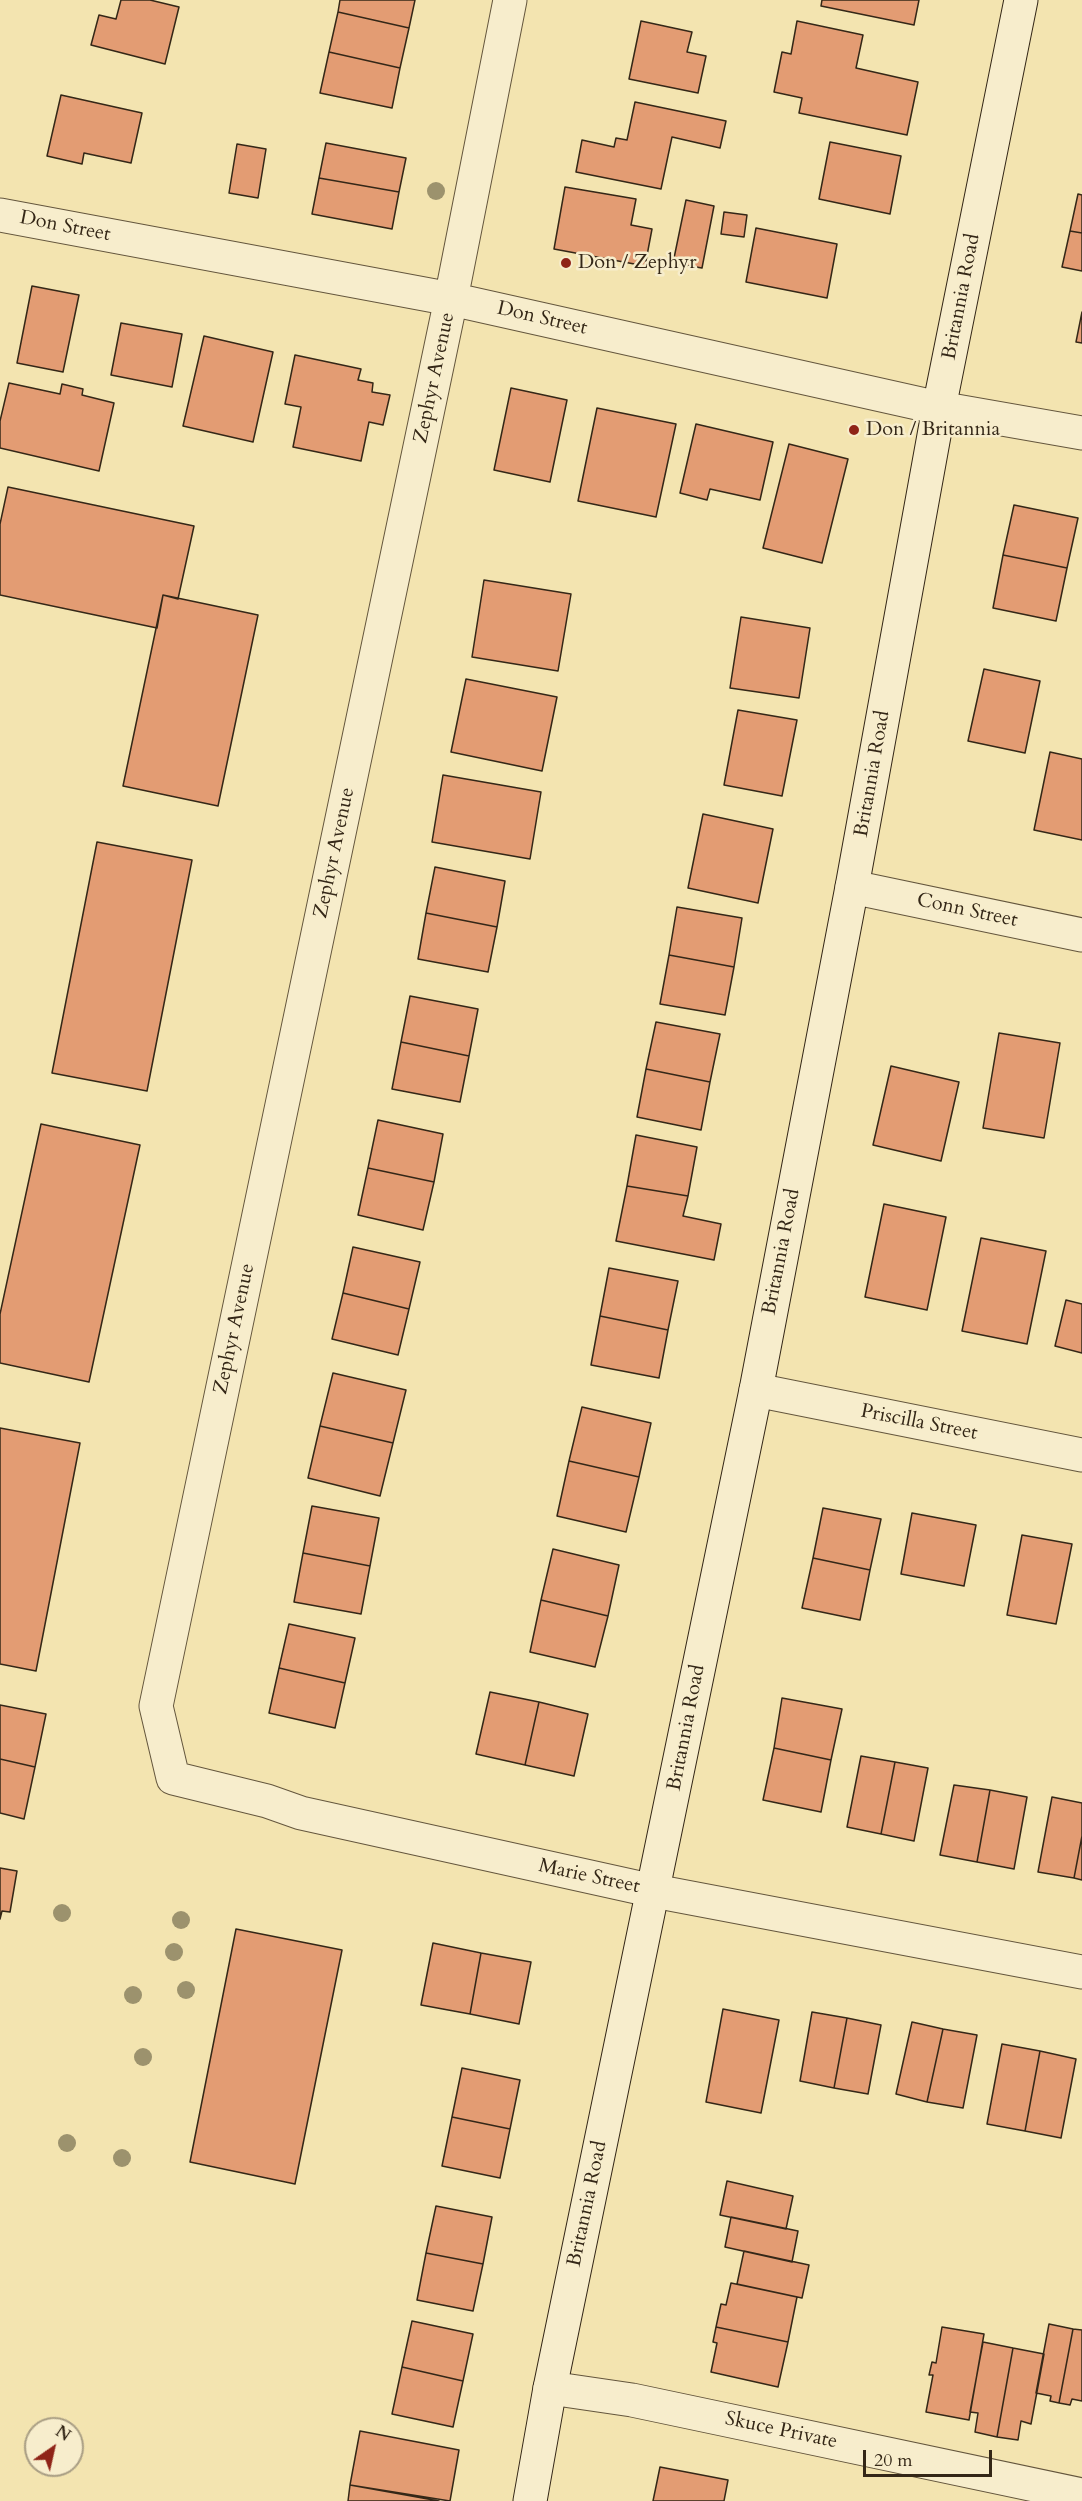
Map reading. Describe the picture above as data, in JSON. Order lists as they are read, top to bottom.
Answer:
{
  "streets": {
    "street": [
      "Don Street",
      "Britannia Road",
      "Zephyr Avenue",
      "Conn Street",
      "Priscilla Street",
      "Marie Street",
      "Skuce Private"
    ]
  },
  "crossings": [
    ["Don Street", "Britannia Road"],
    ["Don Street", "Zephyr Avenue"],
    ["Britannia Road", "Conn Street"],
    ["Britannia Road", "Priscilla Street"],
    ["Britannia Road", "Marie Street"],
    ["Britannia Road", "Skuce Private"],
    ["Zephyr Avenue", "Marie Street"]
  ],
  "places": ["Don / Zephyr", "Don / Britannia"],
  "scale_bar": "20 m",
  "north": "top right"
}
